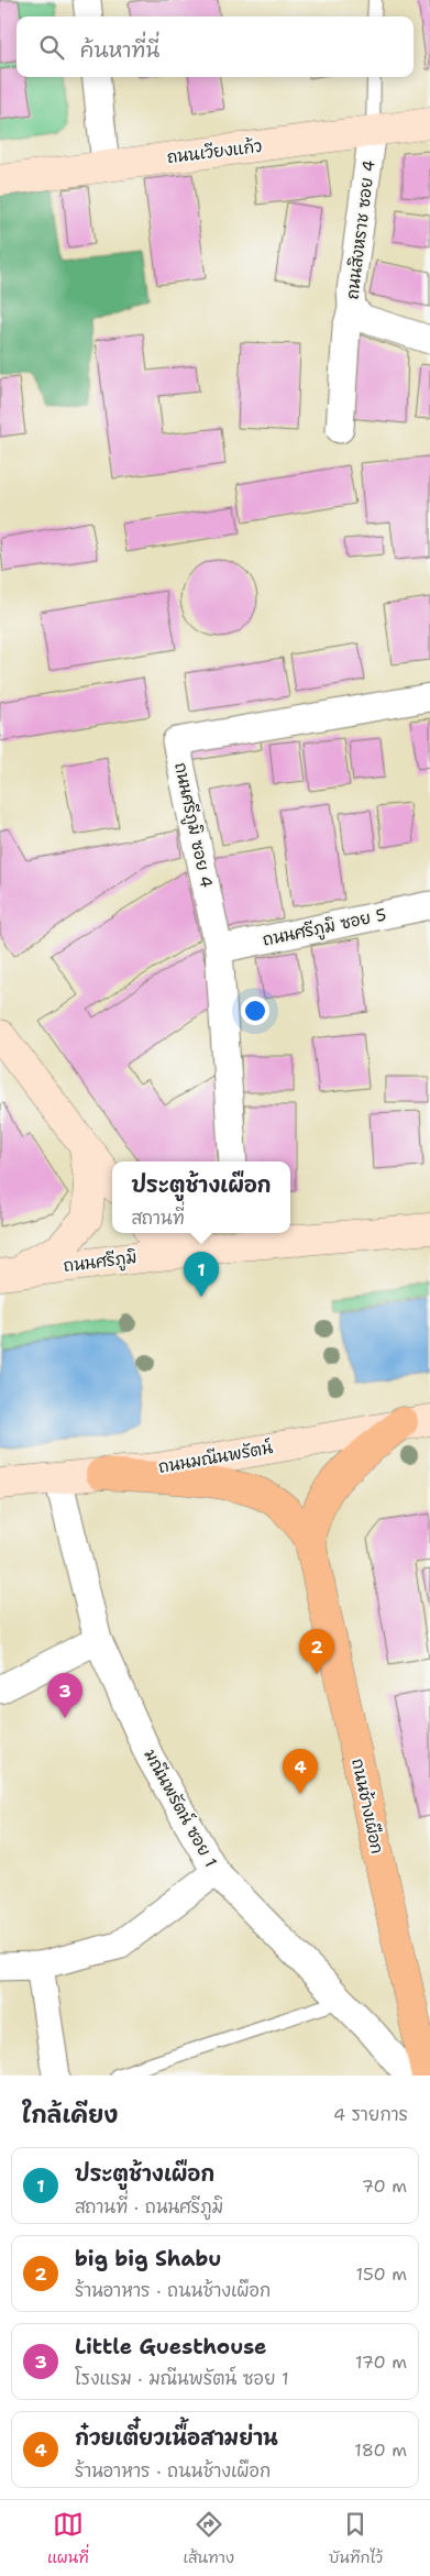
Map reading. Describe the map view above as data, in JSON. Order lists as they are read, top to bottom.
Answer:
{
  "streets": {
    "main road": ["ถนนช้างเผือก"],
    "street": [
      "ถนนเวียงแก้ว",
      "ถนนสิงหราช ซอย 4",
      "ถนนศรีภูมิ ซอย 4",
      "ถนนศรีภูมิ ซอย 5",
      "ถนนศรีภูมิ",
      "ถนนมณีนพรัตน์",
      "มณีนพรัตน์ ซอย 1"
    ]
  },
  "crossings": [
    ["ถนนเวียงแก้ว", "ถนนสิงหราช ซอย 4"],
    ["ถนนศรีภูมิ ซอย 4", "ถนนศรีภูมิ ซอย 5"],
    ["ถนนมณีนพรัตน์", "ถนนช้างเผือก"],
    ["ถนนมณีนพรัตน์", "มณีนพรัตน์ ซอย 1"]
  ],
  "page": {
    "search": "ค้นหาที่นี่",
    "popup": ["ประตูช้างเผือก", "สถานที่"],
    "pins": [
      "1",
      "2",
      "3",
      "4"
    ],
    "heading": ["ใกล้เคียง", "4 รายการ"],
    "list": [
      {
        "mark": "1",
        "name": "ประตูช้างเผือก",
        "note": "สถานที่ · ถนนศรีภูมิ",
        "value": "70 m"
      },
      {
        "mark": "2",
        "name": "big big Shabu",
        "note": "ร้านอาหาร · ถนนช้างเผือก",
        "value": "150 m"
      },
      {
        "mark": "3",
        "name": "Little Guesthouse",
        "note": "โรงแรม · มณีนพรัตน์ ซอย 1",
        "value": "170 m"
      },
      {
        "mark": "4",
        "name": "ก๋วยเตี๋ยวเนื้อสามย่าน",
        "note": "ร้านอาหาร · ถนนช้างเผือก",
        "value": "180 m"
      }
    ],
    "nav": ["แผนที่", "เส้นทาง", "บันทึกไว้"]
  }
}
